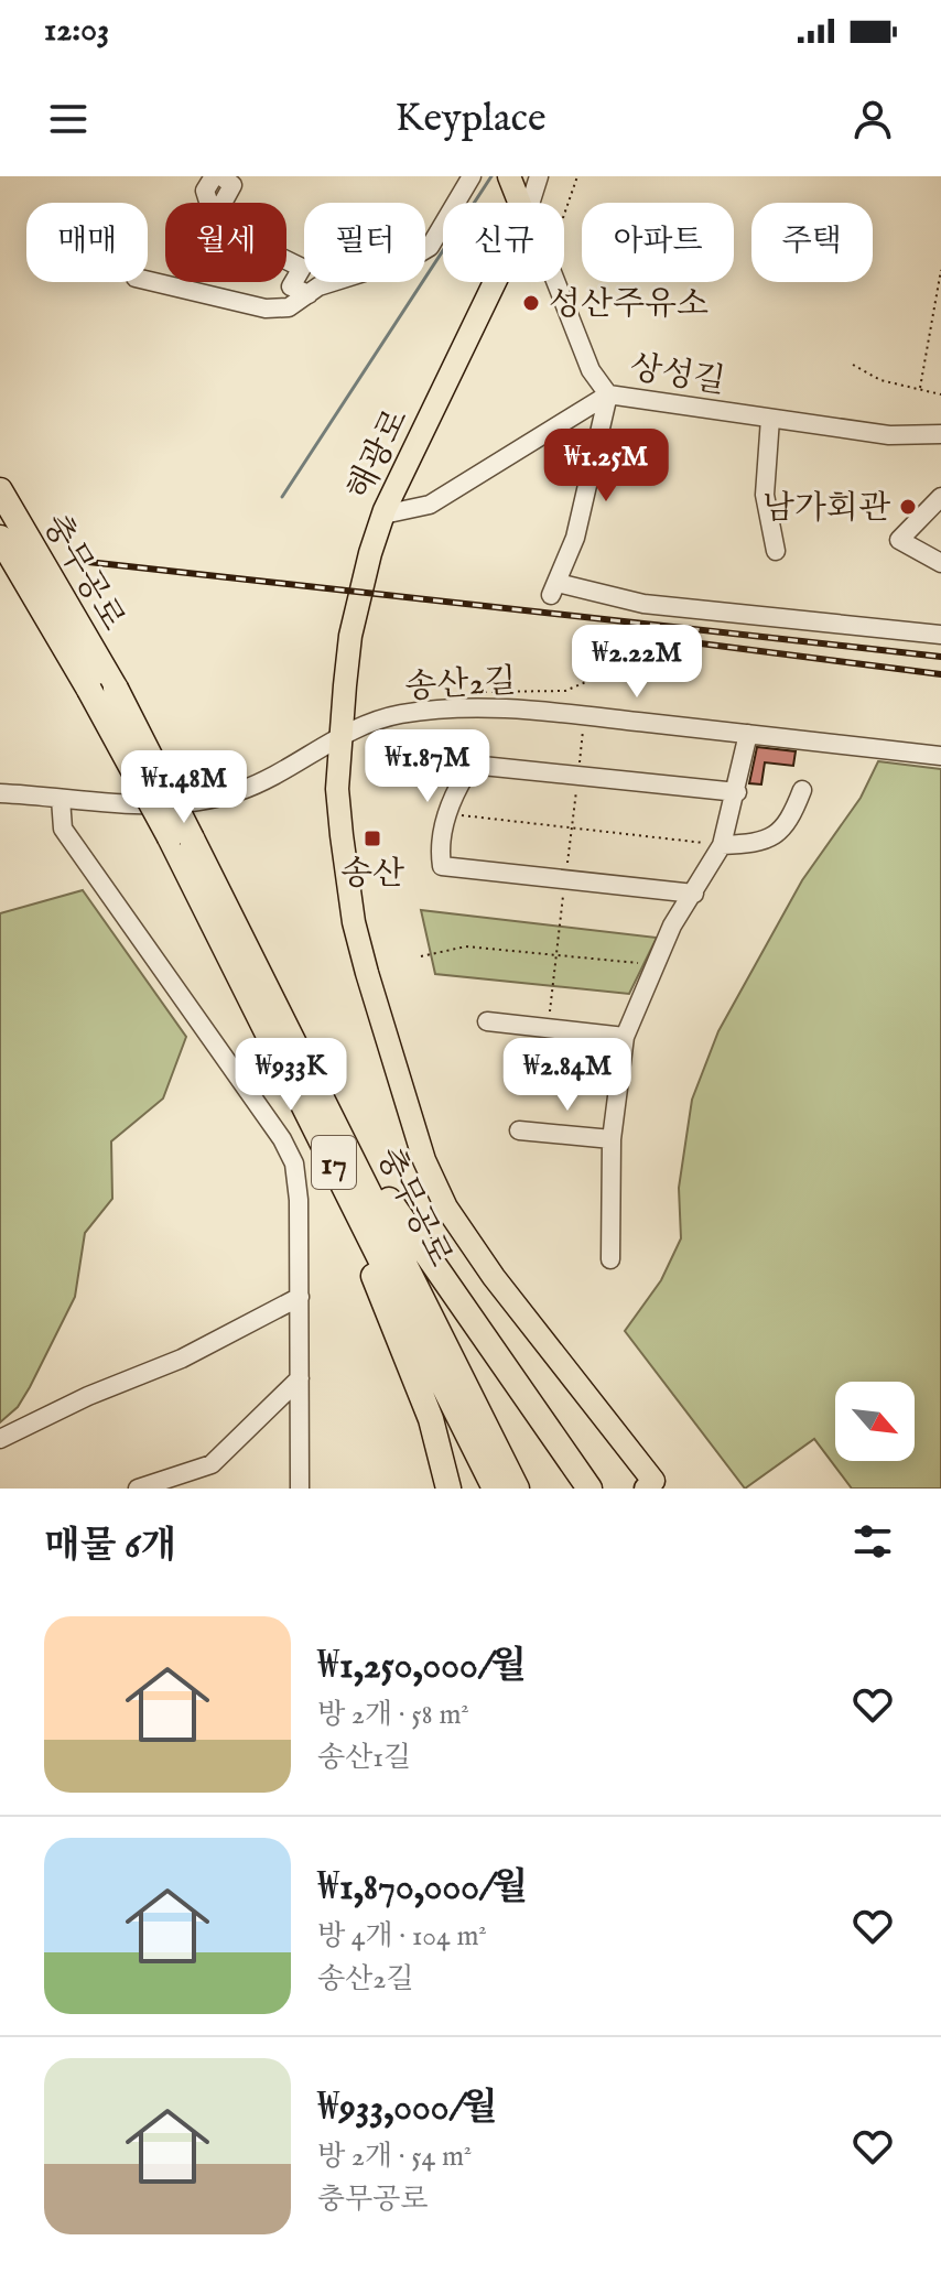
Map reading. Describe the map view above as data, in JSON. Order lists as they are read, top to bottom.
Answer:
{
  "streets": {
    "highway": ["충무공로", "17"],
    "main road": ["해광로"],
    "street": ["상성길", "송산2길"]
  },
  "crossings": [
    ["상성길", "해광로"],
    ["해광로", "송산2길"]
  ],
  "places": {
    "other": ["성산주유소", "남가회관"],
    "transit": ["송산"]
  },
  "north": "bottom right",
  "page": {
    "status": "12:03",
    "header": "Keyplace",
    "chip": [
      "매매",
      "월세",
      "필터",
      "신규",
      "아파트",
      "주택"
    ],
    "price": [
      "₩1.25M",
      "₩2.22M",
      "₩1.87M",
      "₩1.48M",
      "₩933K",
      "₩2.84M"
    ],
    "heading": "매물 6개",
    "list": [
      {
        "name": "₩1,250,000/월",
        "note": "방 2개 · 58 m² · 송산1길"
      },
      {
        "name": "₩1,870,000/월",
        "note": "방 4개 · 104 m² · 송산2길"
      },
      {
        "name": "₩933,000/월",
        "note": "방 2개 · 54 m² · 충무공로"
      }
    ]
  }
}
